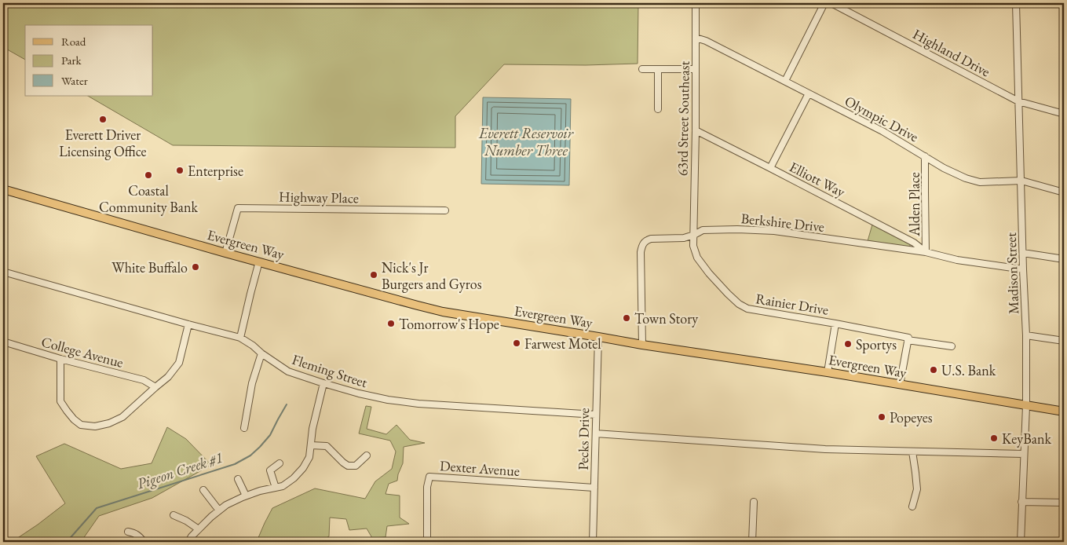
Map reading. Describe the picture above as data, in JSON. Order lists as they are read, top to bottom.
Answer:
{
  "streets": {
    "main road": ["Evergreen Way"],
    "street": [
      "Highland Drive",
      "63rd Street Southeast",
      "Olympic Drive",
      "Elliott Way",
      "Highway Place",
      "Alden Place",
      "Berkshire Drive",
      "Madison Street",
      "Rainier Drive",
      "College Avenue",
      "Fleming Street",
      "Pecks Drive",
      "Dexter Avenue"
    ]
  },
  "crossings": [
    ["Highland Drive", "Madison Street"],
    ["63rd Street Southeast", "Olympic Drive"],
    ["63rd Street Southeast", "Elliott Way"],
    ["63rd Street Southeast", "Berkshire Drive"],
    ["63rd Street Southeast", "Rainier Drive"],
    ["Olympic Drive", "Alden Place"],
    ["Olympic Drive", "Madison Street"],
    ["Elliott Way", "Alden Place"],
    ["Elliott Way", "Berkshire Drive"],
    ["Highway Place", "Evergreen Way"],
    ["Alden Place", "Berkshire Drive"],
    ["Berkshire Drive", "Evergreen Way"],
    ["Berkshire Drive", "Madison Street"],
    ["Berkshire Drive", "Rainier Drive"],
    ["Evergreen Way", "Madison Street"],
    ["Evergreen Way", "Pecks Drive"],
    ["Fleming Street", "Pecks Drive"],
    ["Pecks Drive", "Dexter Avenue"]
  ],
  "water": ["Everett Reservoir Number Three", "Pigeon Creek #1"],
  "places": [
    "Everett Driver Licensing Office",
    "Enterprise",
    "Coastal Community Bank",
    "White Buffalo",
    "Nick's Jr Burgers and Gyros",
    "Town Story",
    "Tomorrow's Hope",
    "Farwest Motel",
    "Sportys",
    "U.S. Bank",
    "Popeyes",
    "KeyBank"
  ],
  "legend": ["Road", "Park", "Water"]
}
